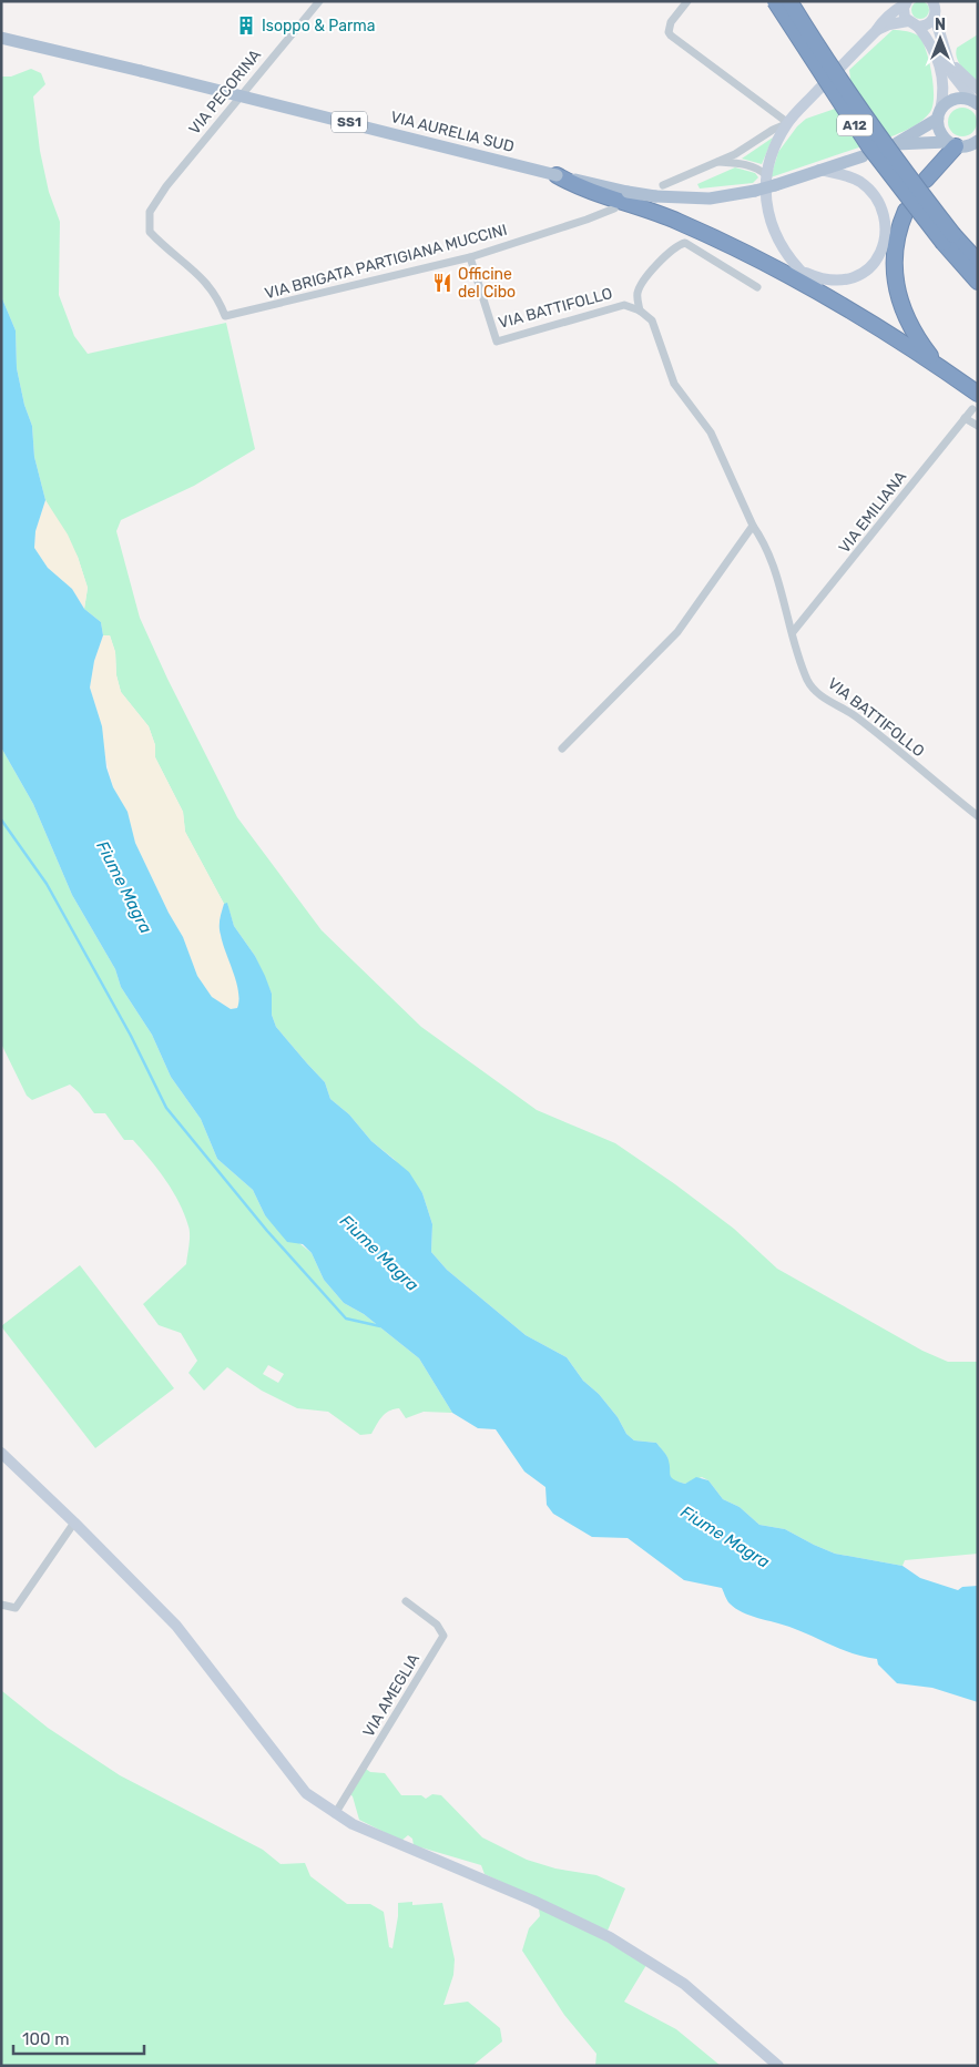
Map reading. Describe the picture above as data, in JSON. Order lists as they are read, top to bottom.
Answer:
{
  "streets": {
    "highway": ["A12"],
    "main road": ["SS1", "VIA AURELIA SUD"],
    "street": [
      "VIA PECORINA",
      "VIA BRIGATA PARTIGIANA MUCCINI",
      "VIA BATTIFOLLO",
      "VIA EMILIANA",
      "VIA AMEGLIA"
    ]
  },
  "crossings": [
    ["VIA PECORINA", "VIA BRIGATA PARTIGIANA MUCCINI"],
    ["VIA BRIGATA PARTIGIANA MUCCINI", "VIA BATTIFOLLO"],
    ["VIA BATTIFOLLO", "VIA EMILIANA"]
  ],
  "water": ["Fiume Magra"],
  "places": {
    "building": ["Isoppo & Parma"],
    "restaurant": ["Officine del Cibo"]
  },
  "scale_bar": "100 m",
  "north": "top"
}
